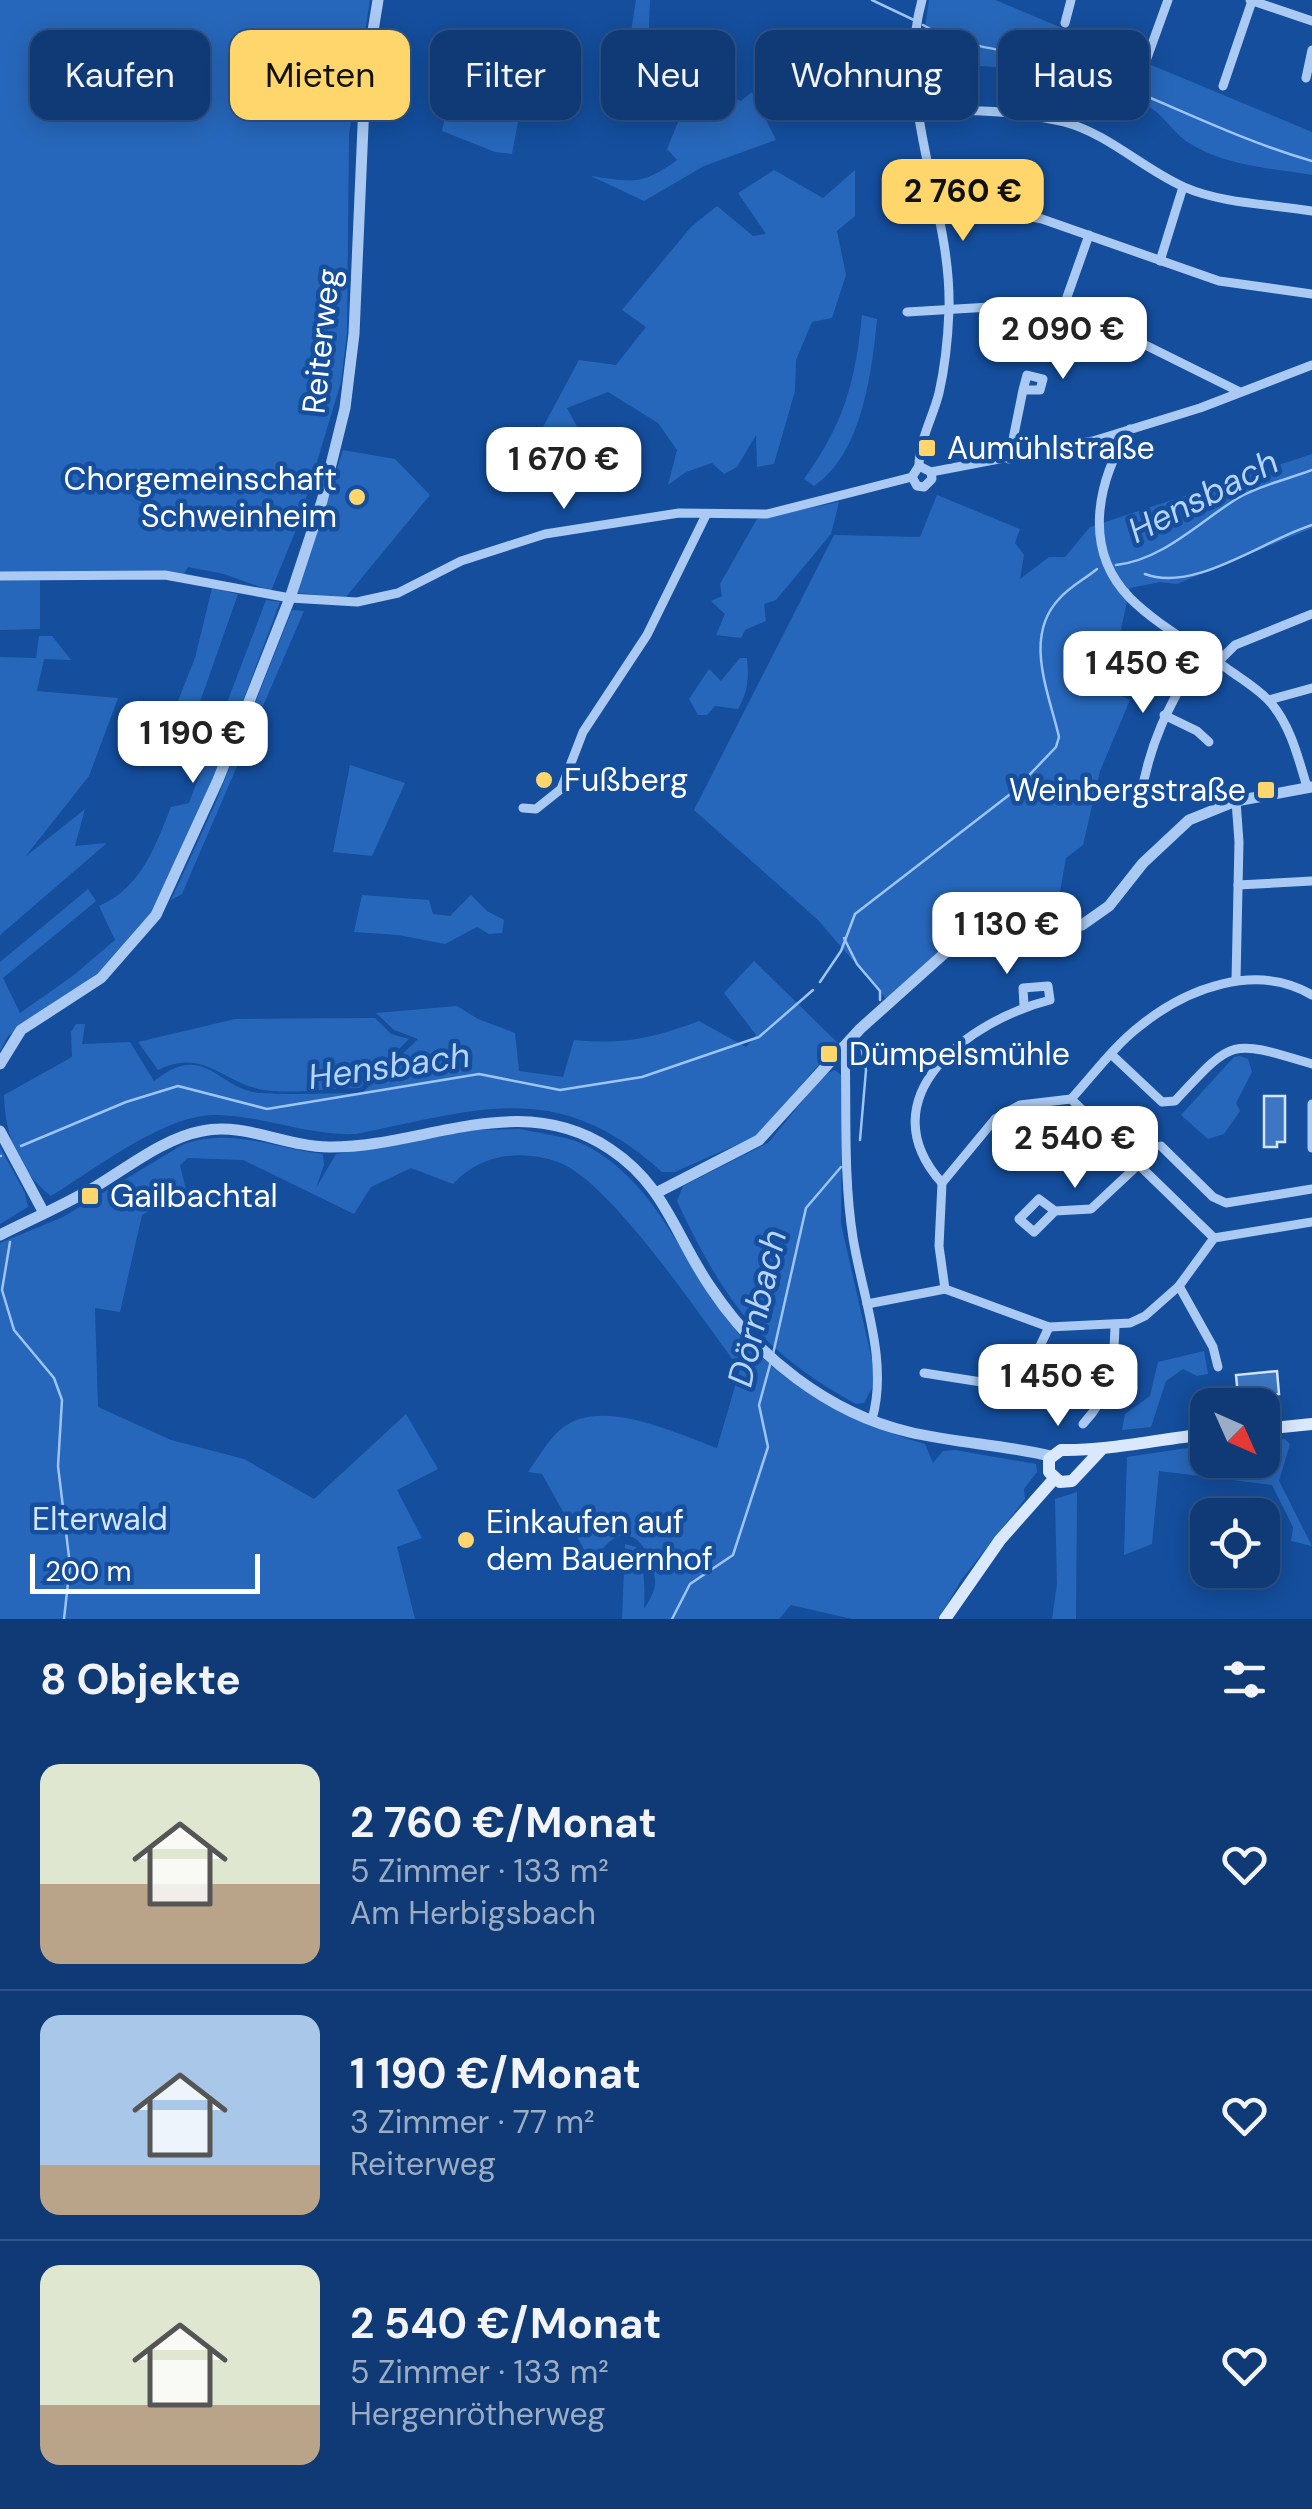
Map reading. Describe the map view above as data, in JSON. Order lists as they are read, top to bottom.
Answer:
{
  "streets": {
    "street": ["Reiterweg"]
  },
  "water": ["Hensbach", "Dörnbach"],
  "parks": ["Elterwald"],
  "places": {
    "transit": [
      "Aumühlstraße",
      "Weinbergstraße",
      "Dümpelsmühle",
      "Gailbachtal"
    ],
    "other": ["Chorgemeinschaft Schweinheim", "Fußberg", "Einkaufen auf dem Bauernhof"]
  },
  "scale_bar": "200 m",
  "north": "bottom right",
  "page": {
    "chip": [
      "Kaufen",
      "Mieten",
      "Filter",
      "Neu",
      "Wohnung",
      "Haus"
    ],
    "price": [
      "2 760 €",
      "2 090 €",
      "1 670 €",
      "1 450 €",
      "1 190 €",
      "1 130 €",
      "2 540 €",
      "1 450 €"
    ],
    "scale": "200 m",
    "heading": "8 Objekte",
    "list": [
      {
        "name": "2 760 €/Monat",
        "note": "5 Zimmer · 133 m² · Am Herbigsbach"
      },
      {
        "name": "1 190 €/Monat",
        "note": "3 Zimmer · 77 m² · Reiterweg"
      },
      {
        "name": "2 540 €/Monat",
        "note": "5 Zimmer · 133 m² · Hergenrötherweg"
      }
    ]
  }
}
